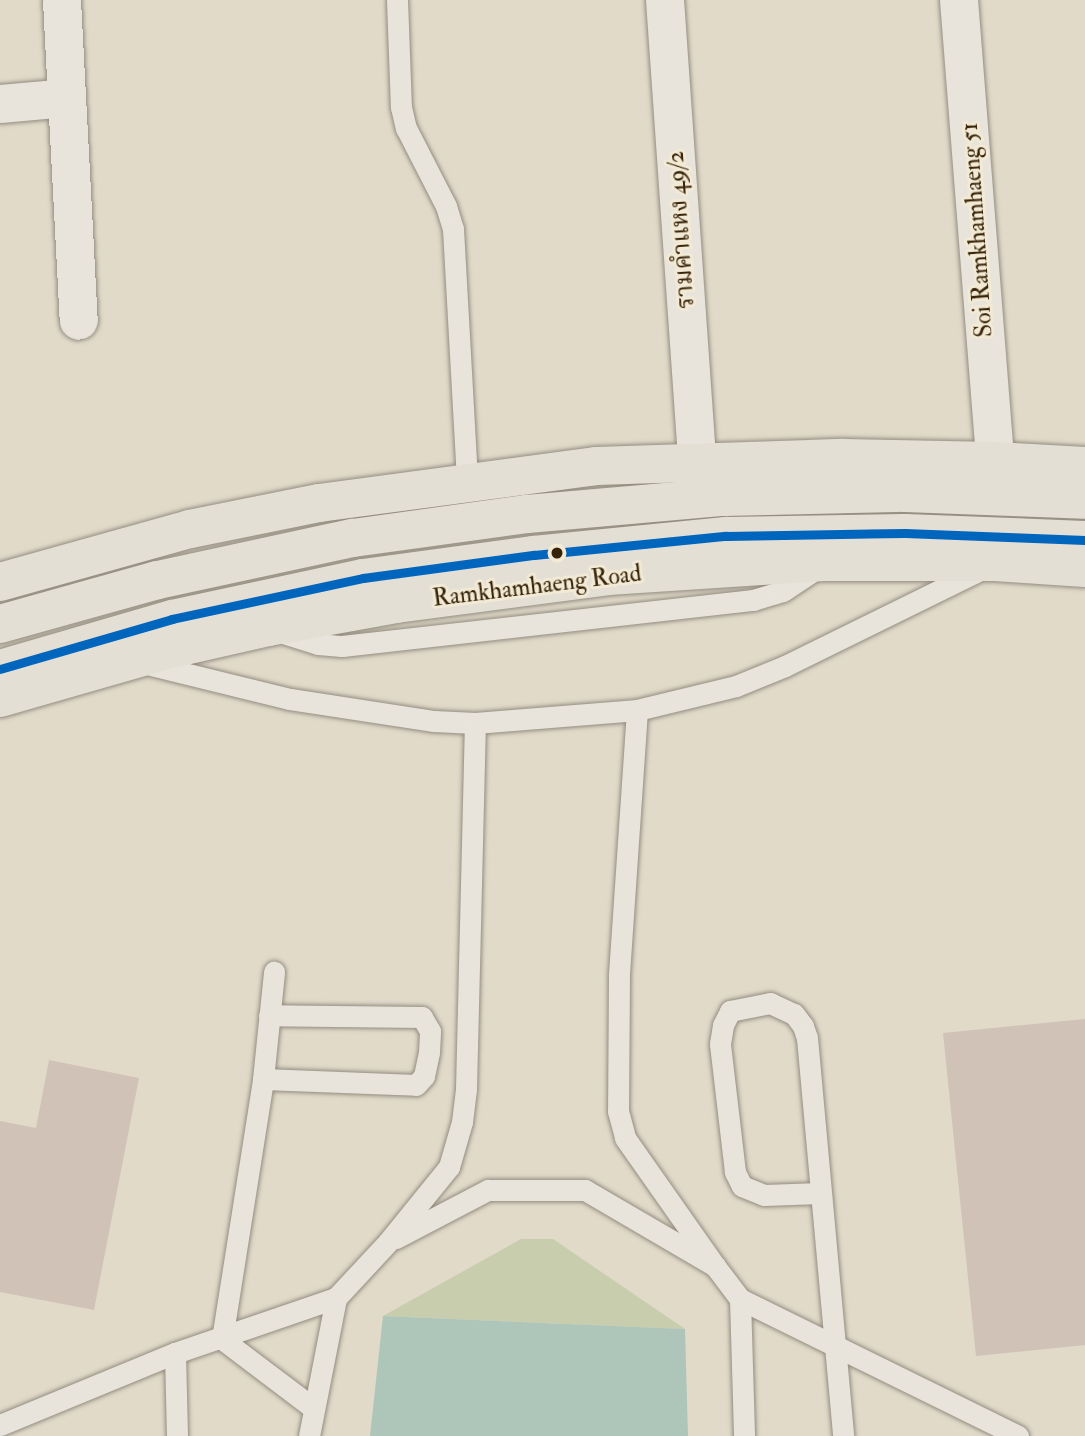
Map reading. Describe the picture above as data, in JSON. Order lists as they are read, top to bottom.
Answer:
{
  "streets": {
    "main road": ["Ramkhamhaeng Road"],
    "street": ["รามคำแหง 49/2", "Soi Ramkhamhaeng 51"]
  }
}
